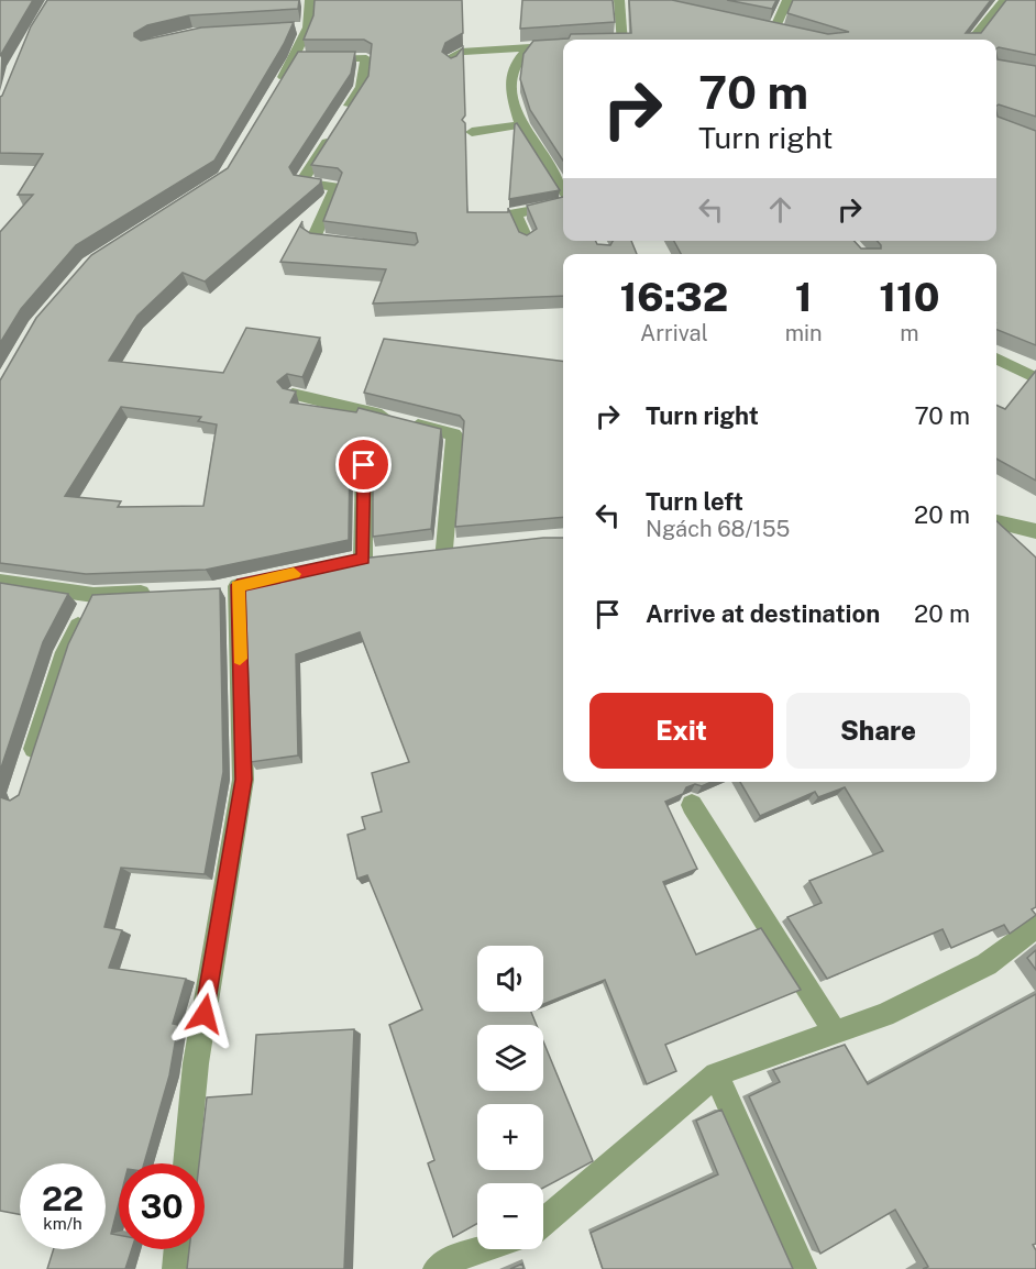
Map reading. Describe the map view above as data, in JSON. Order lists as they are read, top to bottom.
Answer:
{
  "page": {
    "turn": ["70 m", "Turn right"],
    "eta": [
      "16:32",
      "Arrival",
      "1",
      "min",
      "110",
      "m"
    ],
    "list": [
      {
        "name": "Turn right",
        "value": "70 m"
      },
      {
        "name": "Turn left",
        "note": "Ngách 68/155",
        "value": "20 m"
      },
      {
        "name": "Arrive at destination",
        "value": "20 m"
      }
    ],
    "buttons": ["Exit", "Share"],
    "map_buttons": ["+", "−"],
    "speed": "22 km/h",
    "limit": "30"
  }
}
